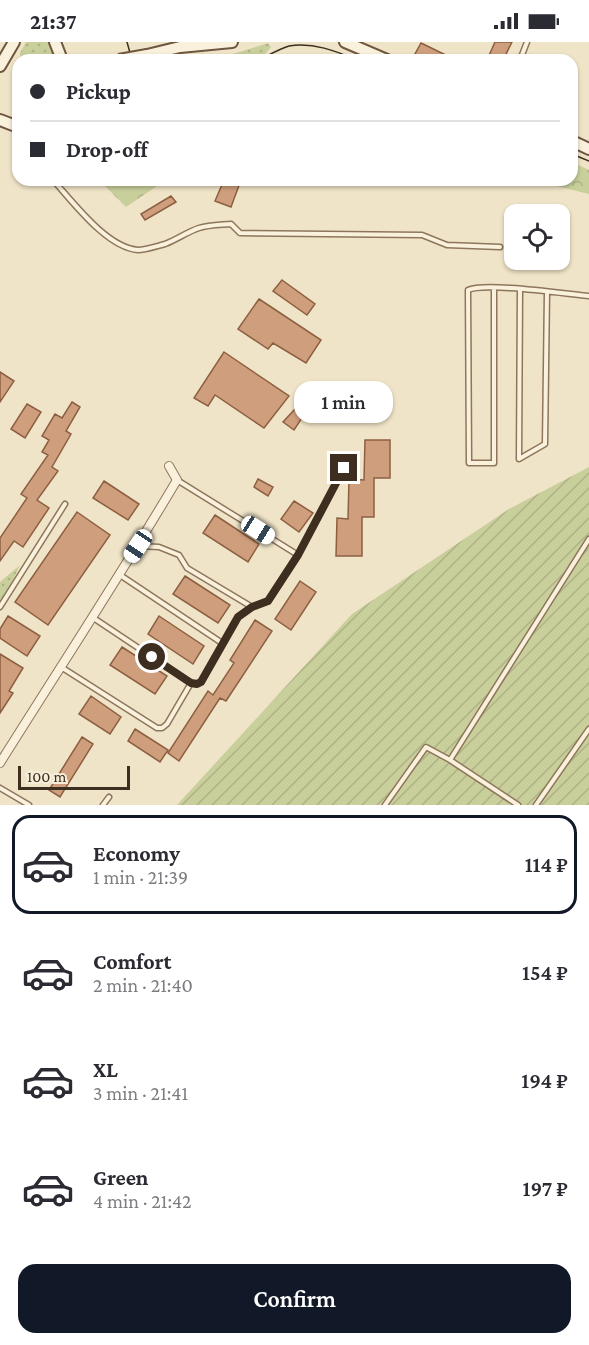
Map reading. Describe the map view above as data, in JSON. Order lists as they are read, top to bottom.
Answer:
{
  "scale_bar": "100 m",
  "page": {
    "status": "21:37",
    "banner": ["Pickup", "Drop-off"],
    "bubble": "1 min",
    "scale": "100 m",
    "list": [
      {
        "name": "Economy",
        "note": "1 min · 21:39",
        "value": "114 ₽"
      },
      {
        "name": "Comfort",
        "note": "2 min · 21:40",
        "value": "154 ₽"
      },
      {
        "name": "XL",
        "note": "3 min · 21:41",
        "value": "194 ₽"
      },
      {
        "name": "Green",
        "note": "4 min · 21:42",
        "value": "197 ₽"
      }
    ],
    "buttons": "Confirm"
  }
}
